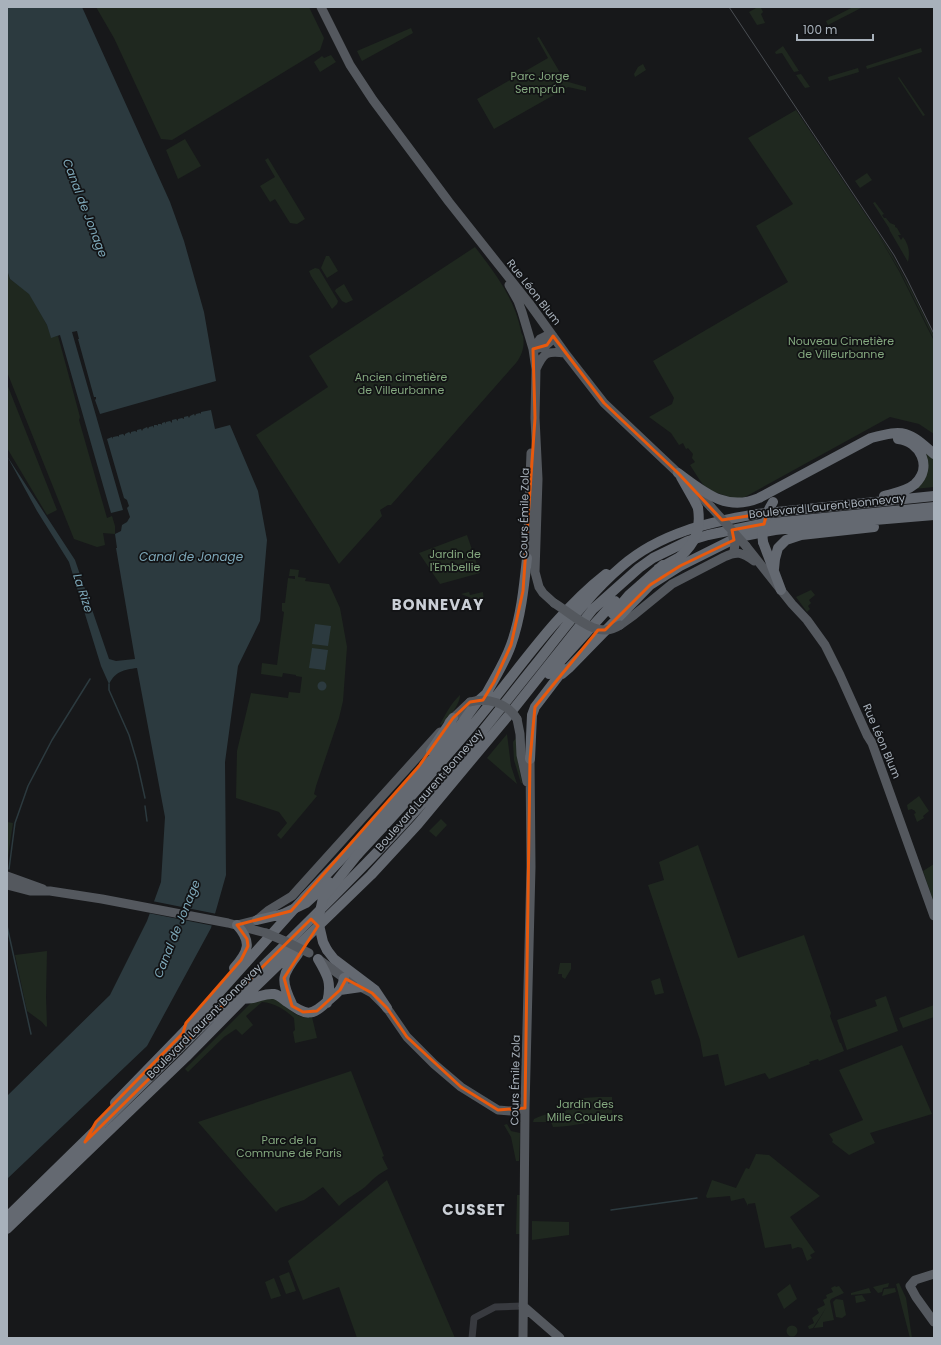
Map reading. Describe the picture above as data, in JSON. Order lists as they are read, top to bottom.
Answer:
{
  "streets": {
    "highway": ["Boulevard Laurent Bonnevay"],
    "main road": ["Rue Léon Blum", "Cours Émile Zola"]
  },
  "crossings": [
    ["Rue Léon Blum", "Cours Émile Zola"],
    ["Boulevard Laurent Bonnevay", "Cours Émile Zola"]
  ],
  "districts": ["BONNEVAY", "CUSSET"],
  "water": ["Canal de Jonage", "La Rize"],
  "parks": [
    "Parc Jorge Semprún",
    "Nouveau Cimetière de Villeurbanne",
    "Ancien cimetière de Villeurbanne",
    "Jardin de l'Embellie",
    "Jardin des Mille Couleurs",
    "Parc de la Commune de Paris"
  ],
  "scale_bar": "100 m"
}
